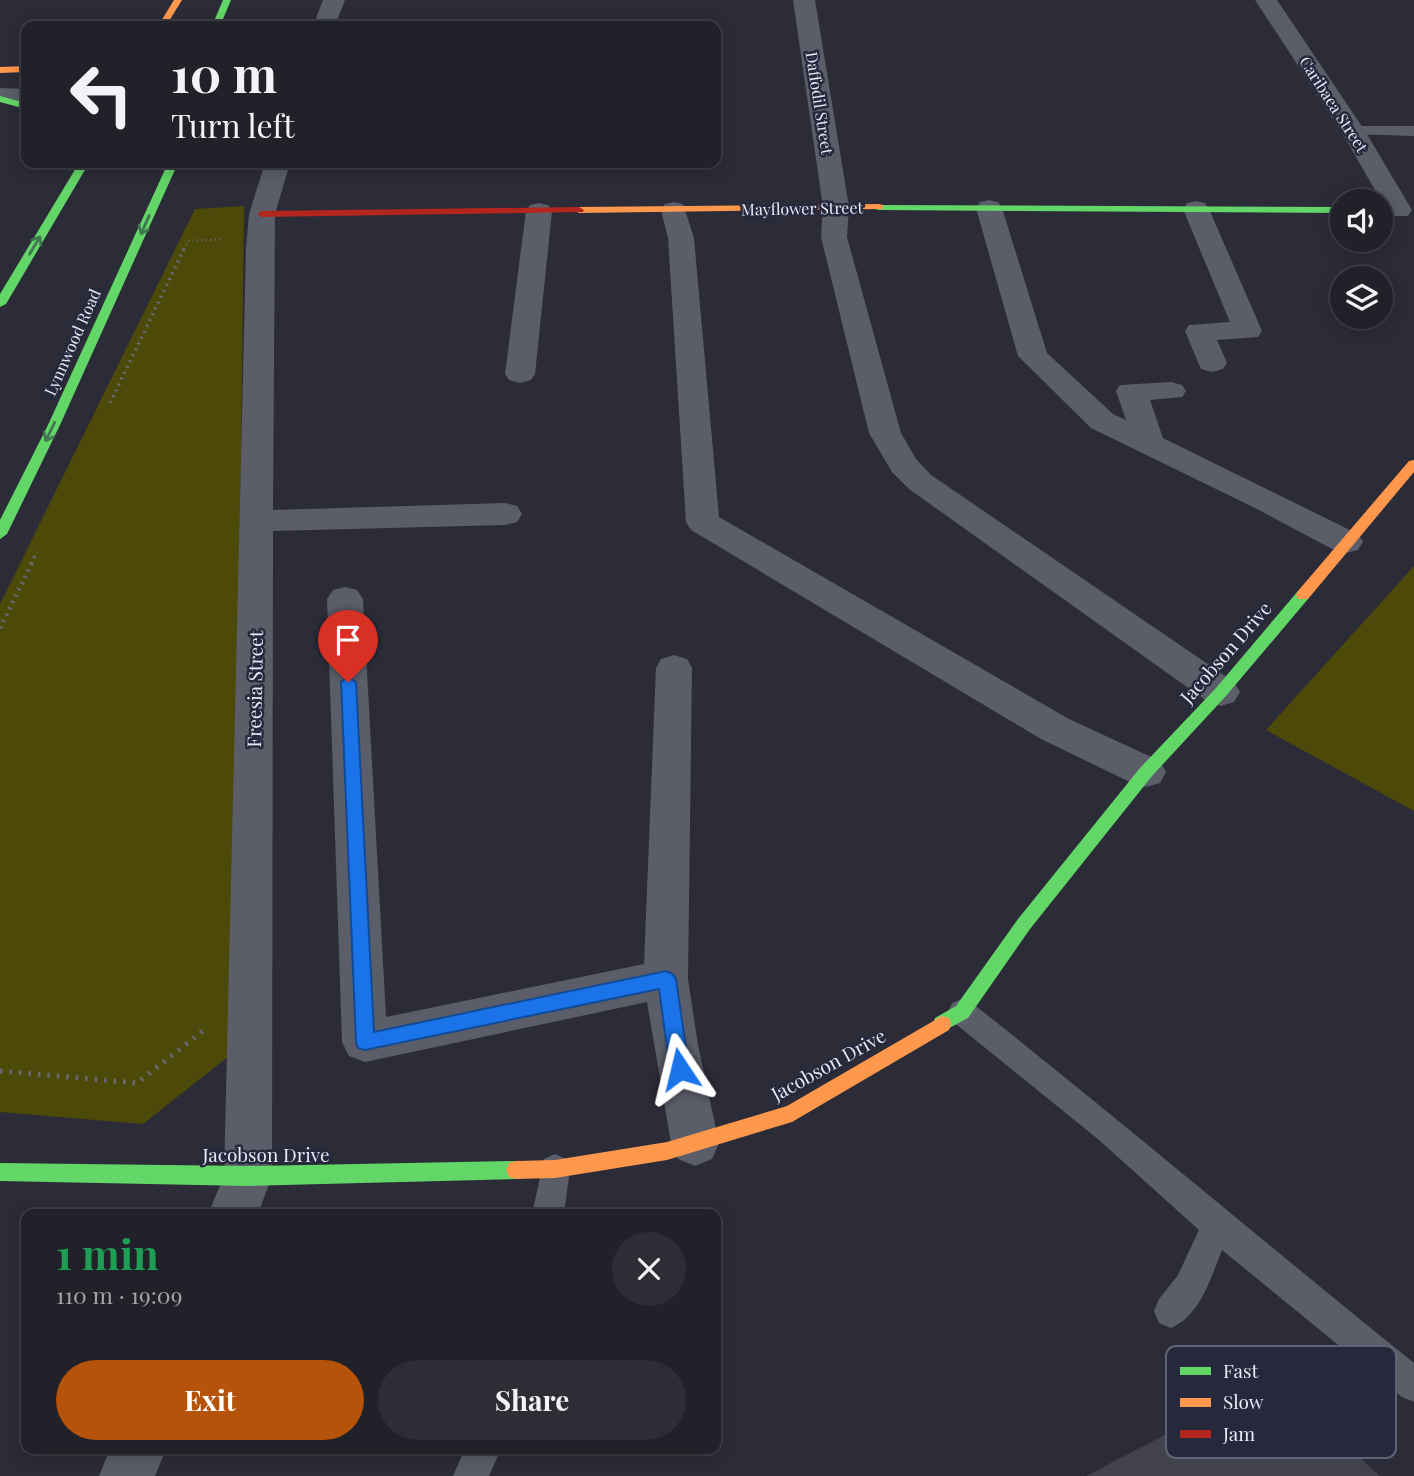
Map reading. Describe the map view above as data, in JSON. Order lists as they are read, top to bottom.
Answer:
{
  "streets": {
    "street": [
      "Daffodil Street",
      "Caribaea Street",
      "Mayflower Street",
      "Lynnwood Road",
      "Jacobson Drive",
      "Freesia Street"
    ]
  },
  "crossings": [
    ["Daffodil Street", "Mayflower Street"],
    ["Daffodil Street", "Jacobson Drive"],
    ["Mayflower Street", "Freesia Street"],
    ["Jacobson Drive", "Freesia Street"]
  ],
  "legend": ["Fast", "Slow", "Jam"],
  "page": {
    "turn": ["10 m", "Turn left"],
    "heading": ["1 min", "110 m · 19:09"],
    "buttons": ["Exit", "Share"]
  }
}
